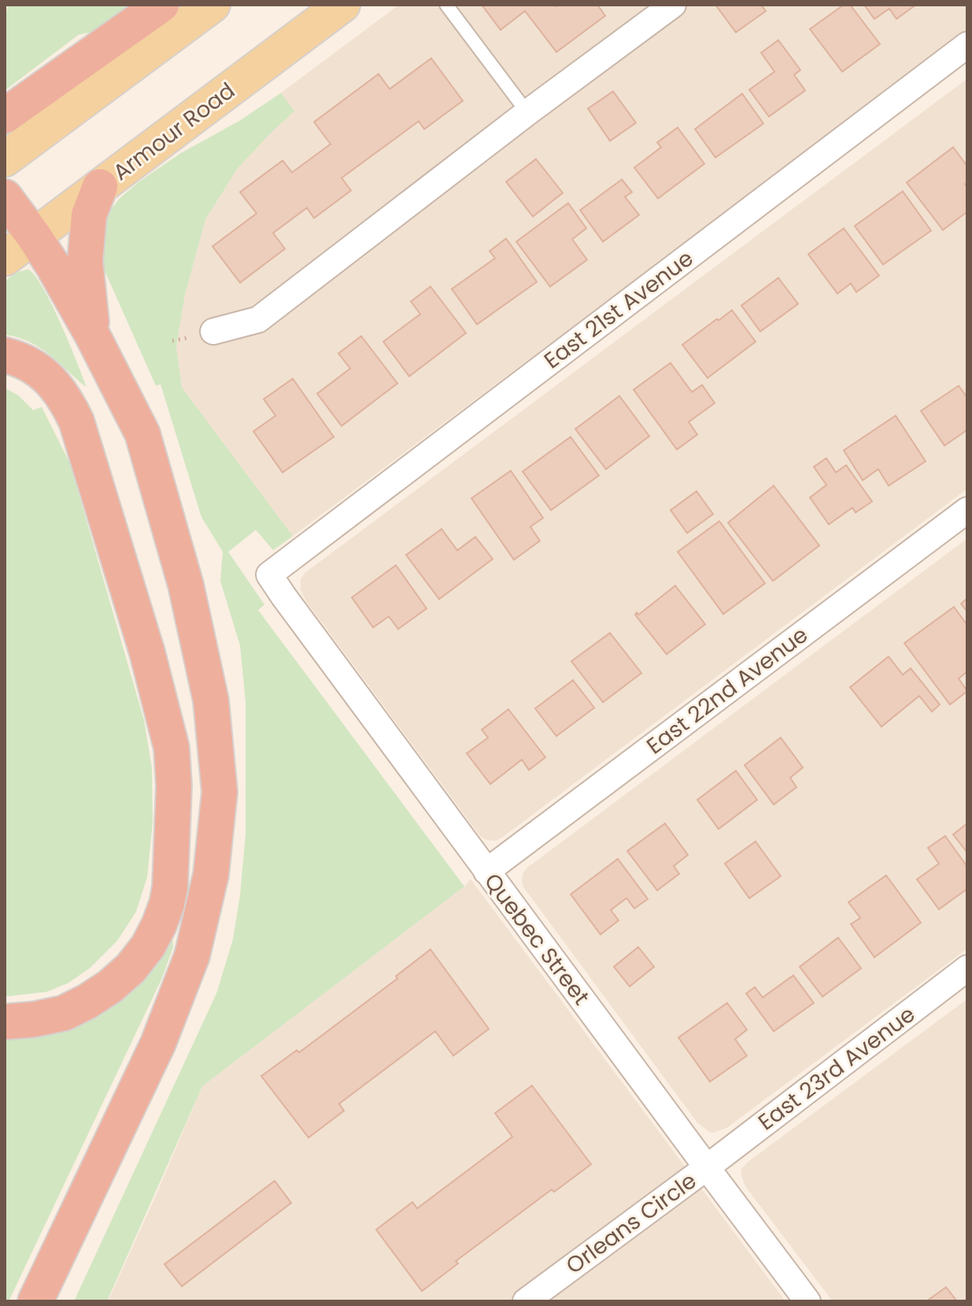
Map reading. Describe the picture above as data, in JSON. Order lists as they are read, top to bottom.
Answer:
{
  "streets": {
    "main road": ["Armour Road"],
    "street": [
      "East 21st Avenue",
      "East 22nd Avenue",
      "Quebec Street",
      "East 23rd Avenue",
      "Orleans Circle"
    ]
  },
  "crossings": [
    ["East 21st Avenue", "Quebec Street"],
    ["East 22nd Avenue", "Quebec Street"],
    ["Quebec Street", "East 23rd Avenue"],
    ["Quebec Street", "Orleans Circle"],
    ["East 23rd Avenue", "Orleans Circle"]
  ]
}
